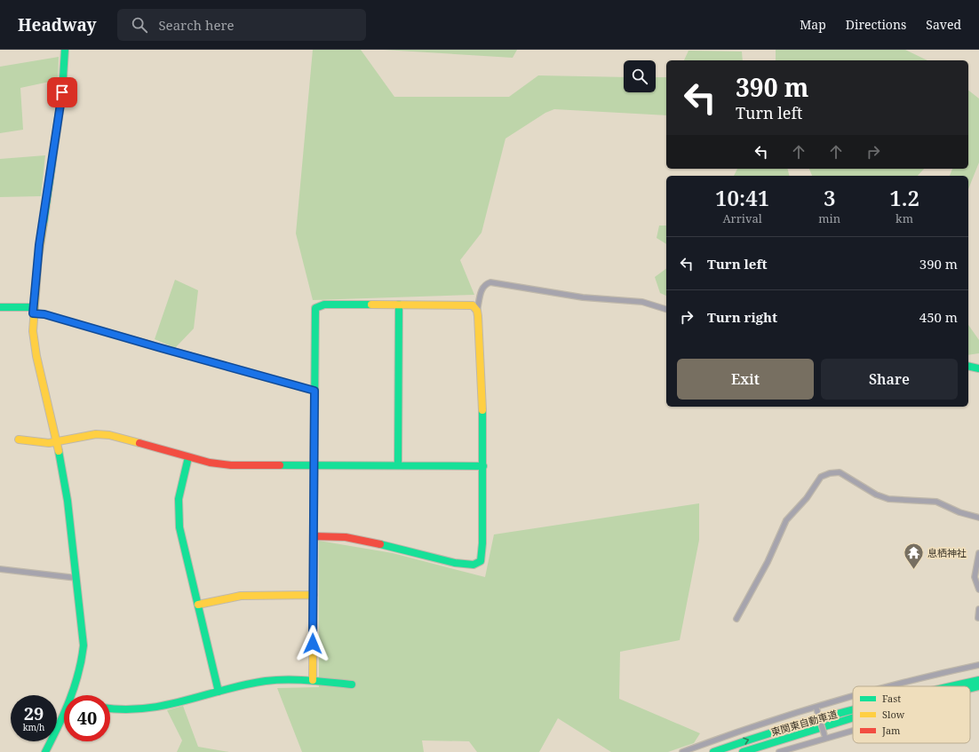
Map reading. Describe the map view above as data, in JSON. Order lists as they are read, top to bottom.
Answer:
{
  "streets": {
    "main road": ["東関東自動車道"]
  },
  "places": {
    "temple": ["息栖神社"]
  },
  "legend": ["Fast", "Slow", "Jam"],
  "page": {
    "header": "Headway",
    "search": "Search here",
    "nav": ["Map", "Directions", "Saved"],
    "turn": ["390 m", "Turn left"],
    "eta": [
      "10:41",
      "Arrival",
      "3",
      "min",
      "1.2",
      "km"
    ],
    "list": [
      {
        "name": "Turn left",
        "value": "390 m"
      },
      {
        "name": "Turn right",
        "value": "450 m"
      }
    ],
    "buttons": ["Exit", "Share"],
    "speed": "29 km/h",
    "limit": "40"
  }
}
